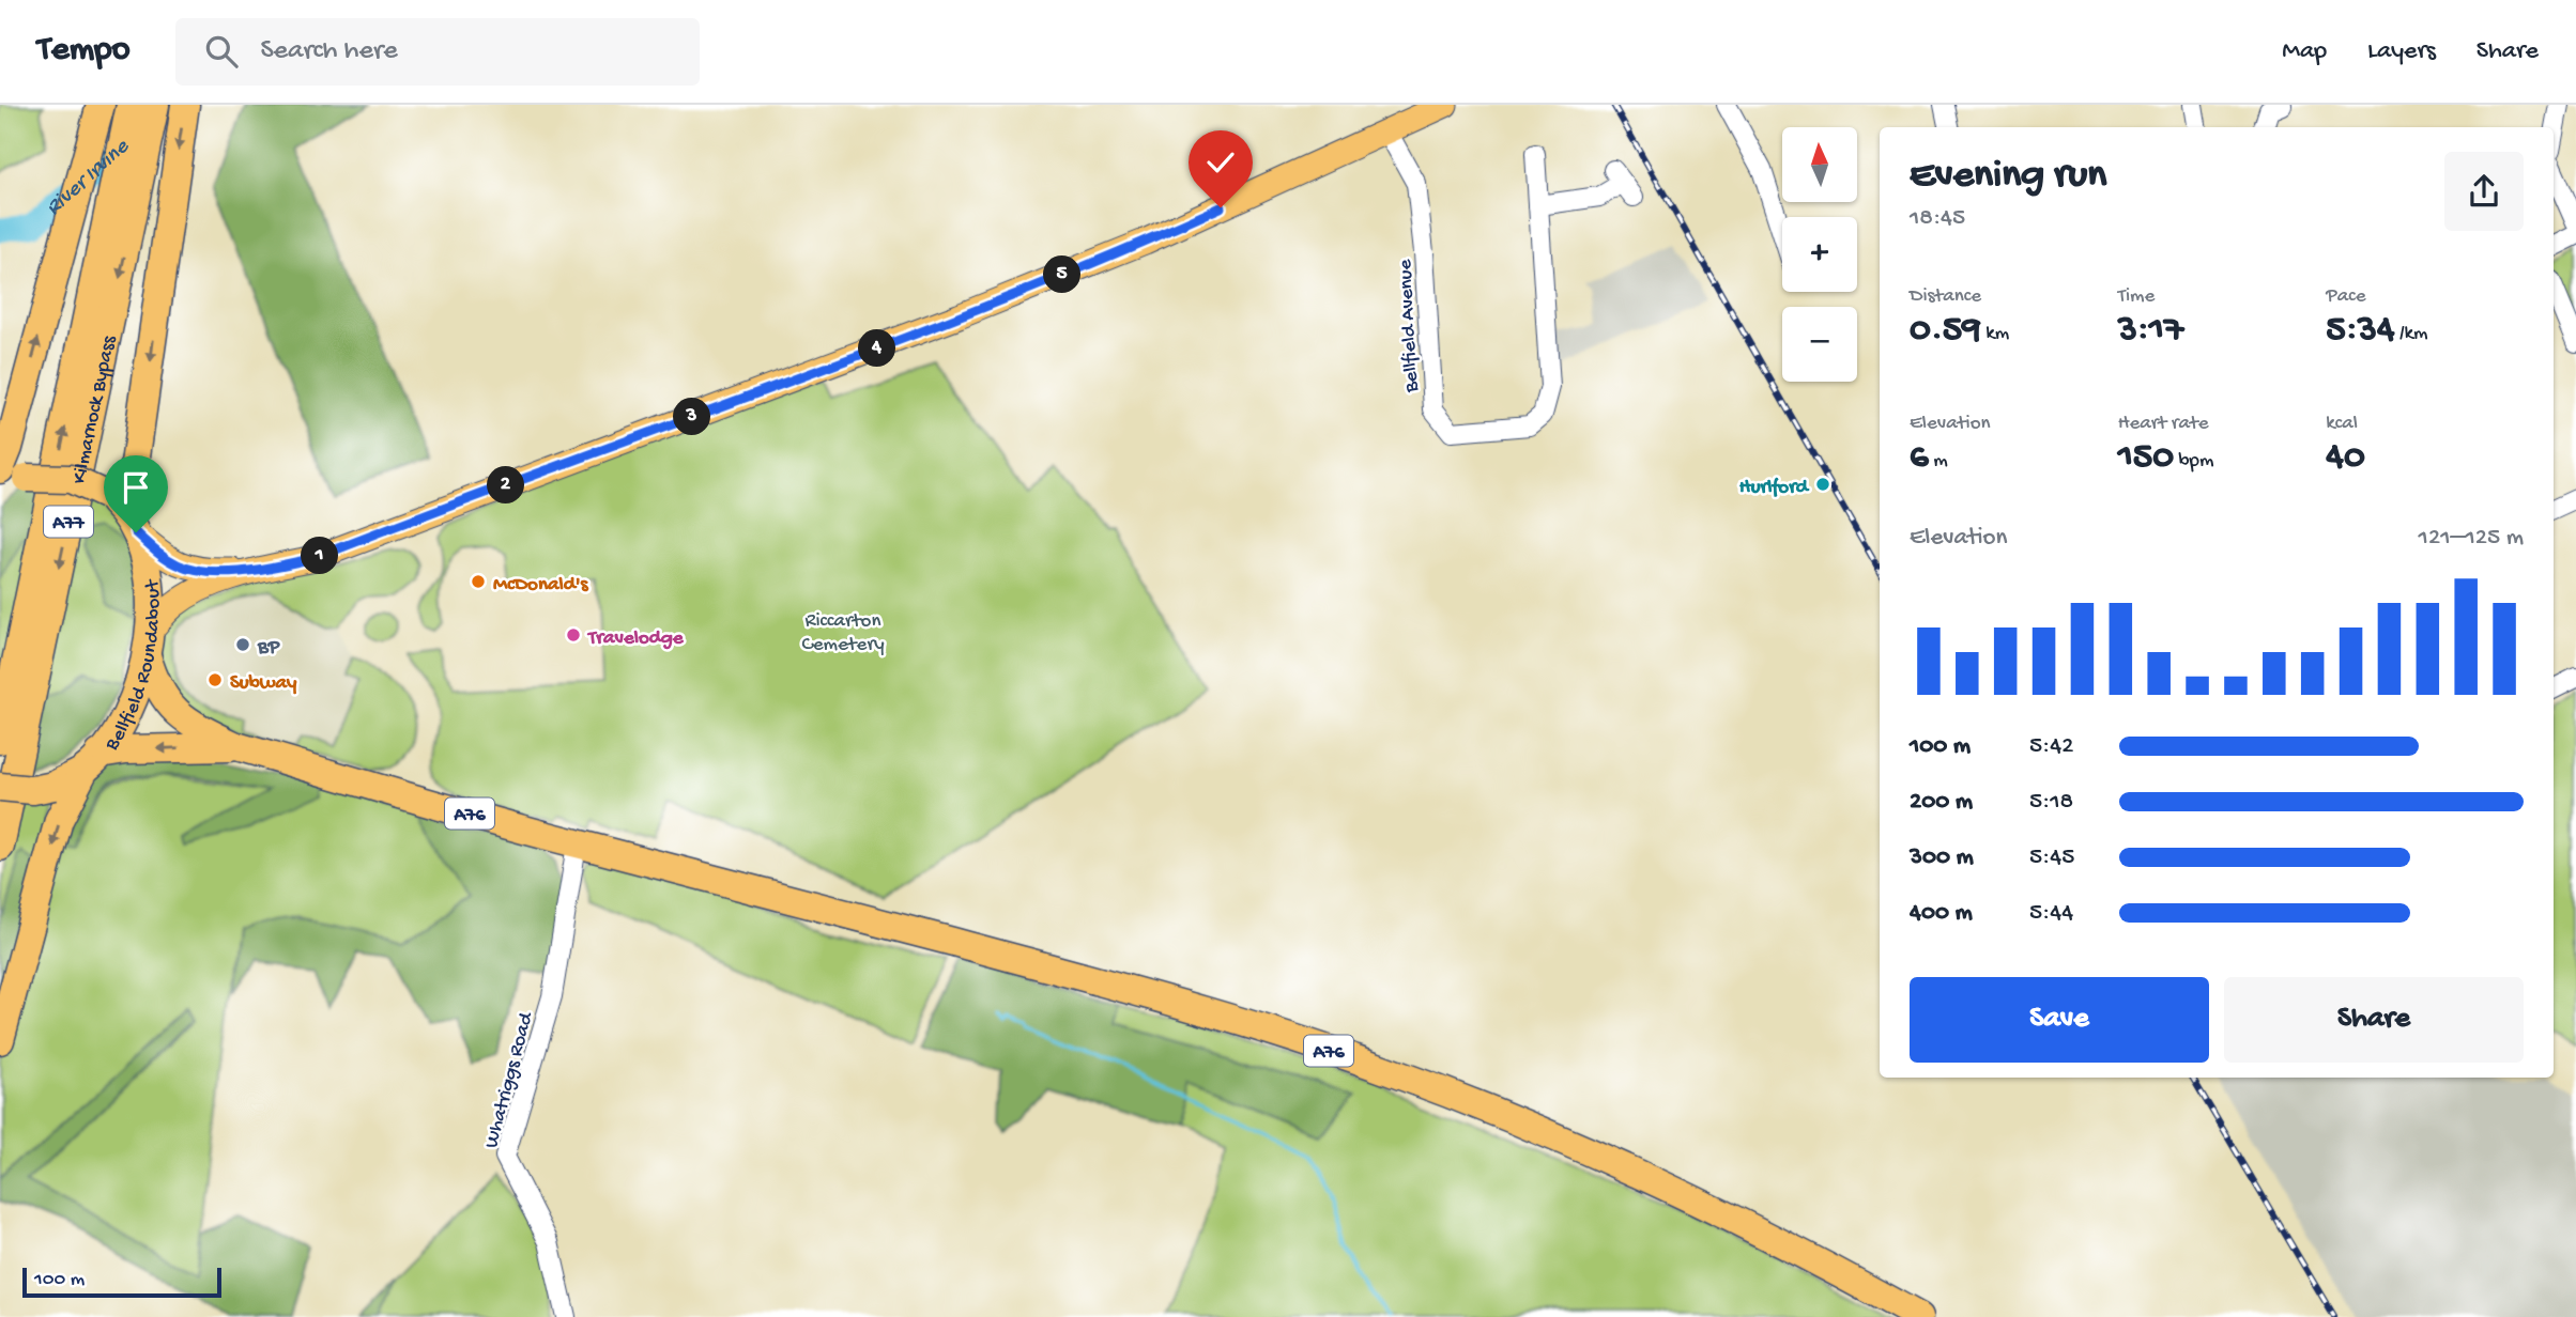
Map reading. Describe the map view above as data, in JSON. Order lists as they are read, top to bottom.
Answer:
{
  "streets": {
    "highway": [
      "Kilmarnock Bypass",
      "A77",
      "Bellfield Roundabout",
      "A76"
    ],
    "street": ["Bellfield Avenue", "Whatriggs Road"]
  },
  "crossings": [
    ["Bellfield Roundabout", "A76"],
    ["A76", "Whatriggs Road"]
  ],
  "water": ["River Irvine"],
  "parks": ["Riccarton Cemetery"],
  "places": [
    "Hurlford",
    "McDonald's",
    "Travelodge",
    "BP",
    "Subway"
  ],
  "scale_bar": "100 m",
  "north": "top",
  "page": {
    "header": "Tempo",
    "search": "Search here",
    "nav": ["Map", "Layers", "Share"],
    "map_buttons": ["+", "−"],
    "heading": ["Evening run", "18:45"],
    "stats": [
      ["Distance", "0.59 km"],
      ["Time", "3:17"],
      ["Pace", "5:34 /km"],
      ["Elevation", "6 m"],
      ["Heart rate", "150 bpm"],
      ["kcal", "40"]
    ],
    "pins": [
      "5",
      "4",
      "3",
      "2",
      "1"
    ],
    "chart": ["Elevation", "121–125 m"],
    "list": [
      {
        "name": "100 m",
        "note": "5:42"
      },
      {
        "name": "200 m",
        "note": "5:18"
      },
      {
        "name": "300 m",
        "note": "5:45"
      },
      {
        "name": "400 m",
        "note": "5:44"
      }
    ],
    "buttons": ["Save", "Share"],
    "scale": "100 m"
  }
}
